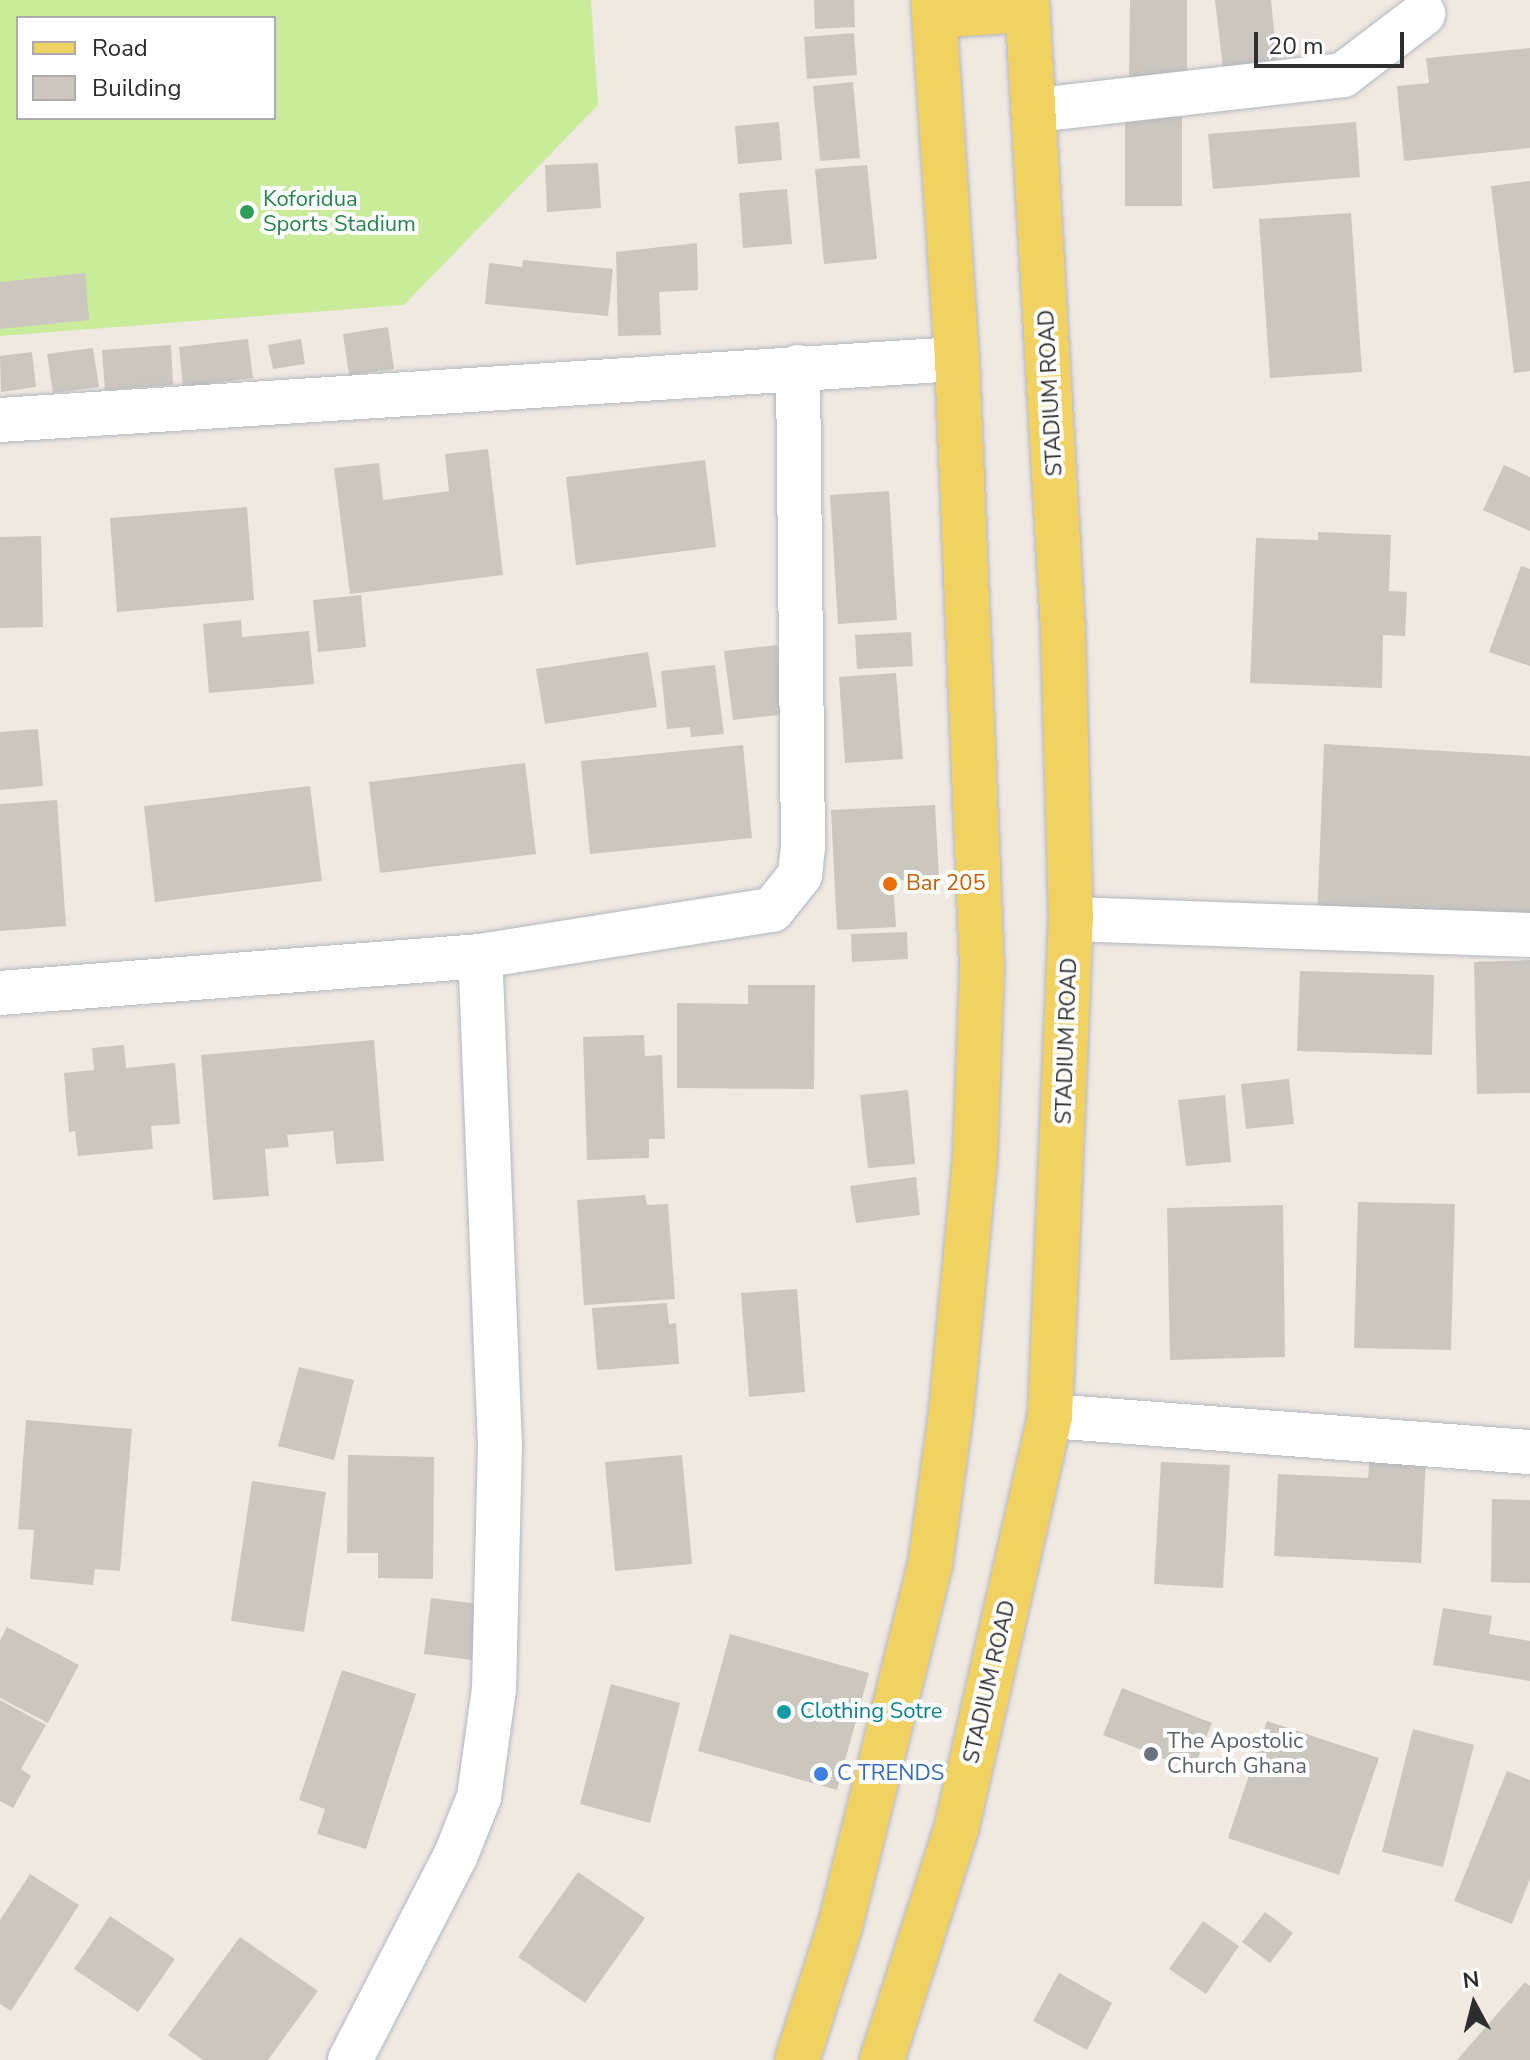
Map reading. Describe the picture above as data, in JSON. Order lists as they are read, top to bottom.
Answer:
{
  "streets": {
    "main road": ["STADIUM ROAD"]
  },
  "places": [
    "Koforidua Sports Stadium",
    "Bar 205",
    "Clothing Sotre",
    "The Apostolic Church Ghana",
    "C TRENDS"
  ],
  "legend": ["Road", "Building"],
  "scale_bar": "20 m",
  "north": "top"
}
